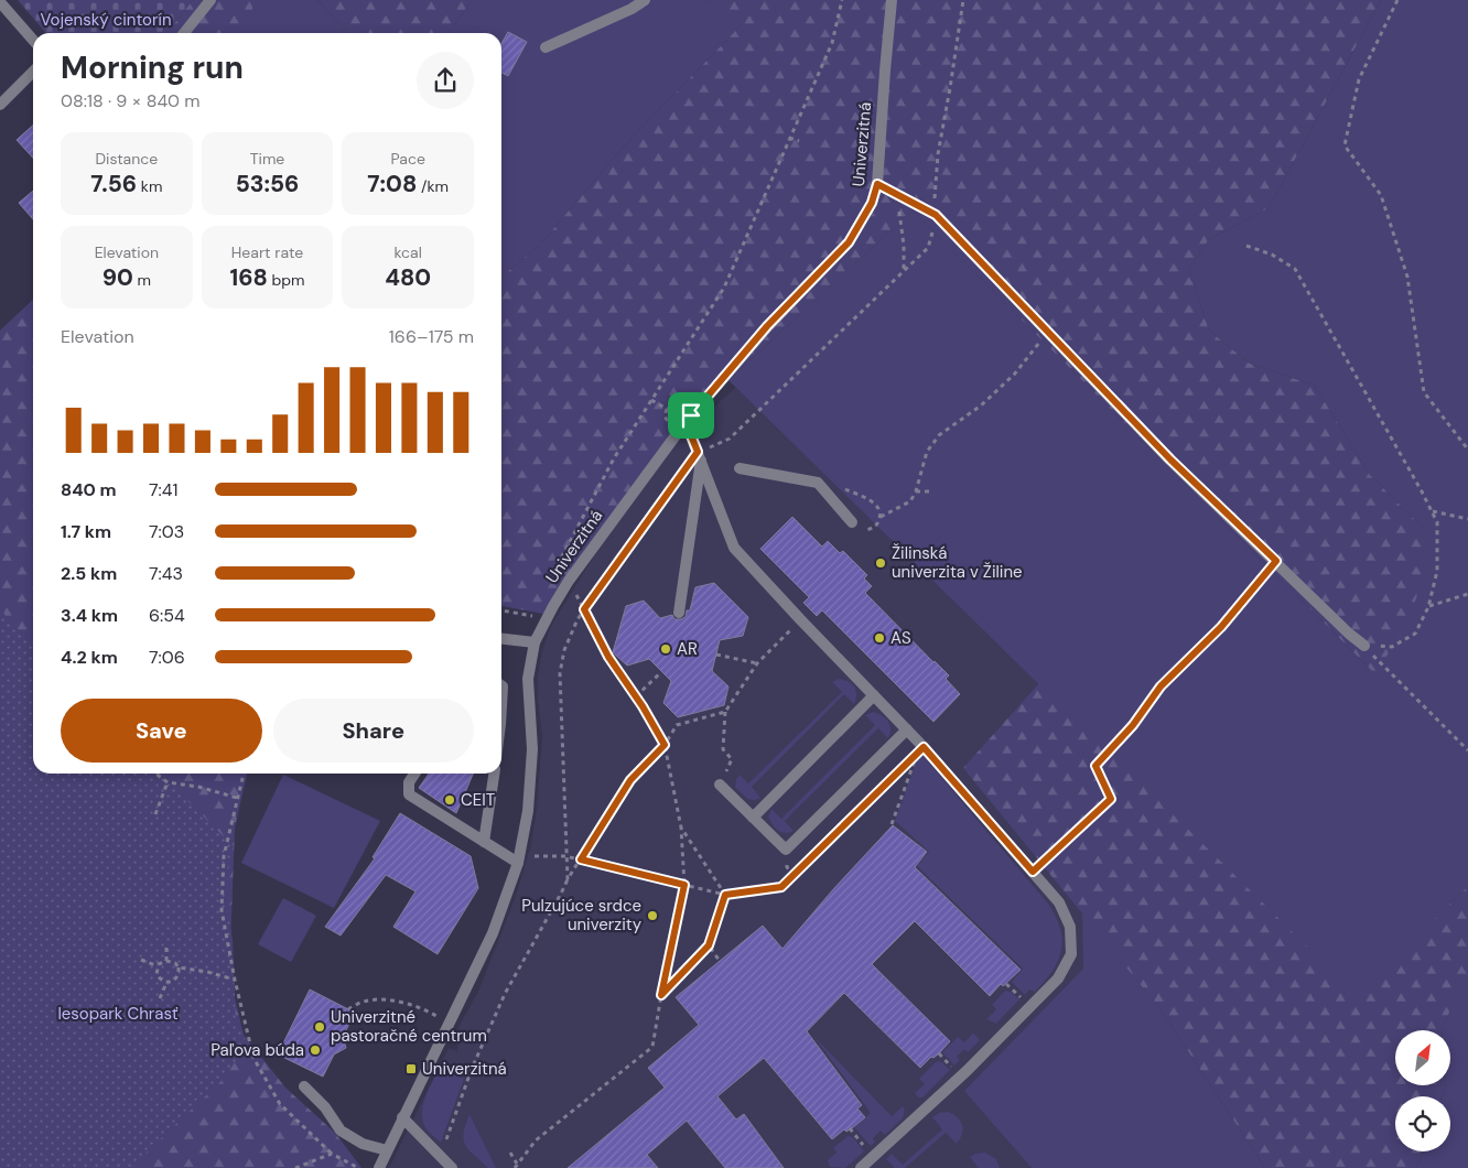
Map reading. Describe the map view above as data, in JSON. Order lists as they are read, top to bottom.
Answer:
{
  "streets": {
    "street": ["Univerzitná"]
  },
  "parks": ["Vojenský cintorín", "lesopark Chrasť"],
  "places": {
    "other": [
      "Žilinská univerzita v Žiline",
      "AS",
      "AR",
      "CEIT",
      "Pulzujúce srdce univerzity",
      "Univerzitné pastoračné centrum",
      "Paľova búda"
    ],
    "transit": ["Univerzitná"]
  },
  "north": "top right",
  "page": {
    "heading": ["Morning run", "08:18 · 9 × 840 m"],
    "stats": [
      ["Distance", "7.56 km"],
      ["Time", "53:56"],
      ["Pace", "7:08 /km"],
      ["Elevation", "90 m"],
      ["Heart rate", "168 bpm"],
      ["kcal", "480"]
    ],
    "chart": ["Elevation", "166–175 m"],
    "list": [
      {
        "name": "840 m",
        "note": "7:41"
      },
      {
        "name": "1.7 km",
        "note": "7:03"
      },
      {
        "name": "2.5 km",
        "note": "7:43"
      },
      {
        "name": "3.4 km",
        "note": "6:54"
      },
      {
        "name": "4.2 km",
        "note": "7:06"
      }
    ],
    "buttons": ["Save", "Share"]
  }
}
